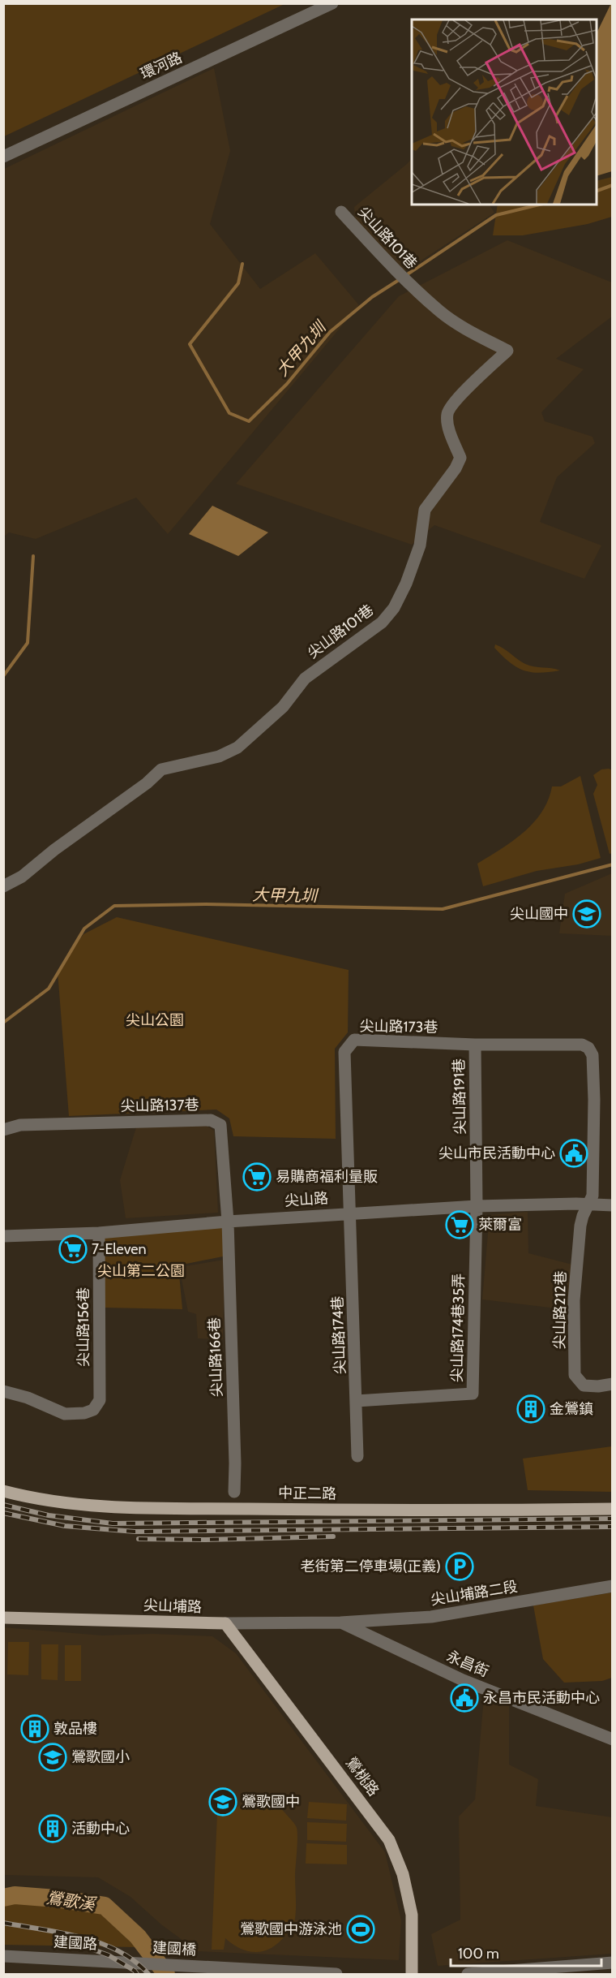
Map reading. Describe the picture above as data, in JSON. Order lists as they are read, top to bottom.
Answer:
{
  "streets": {
    "main road": ["中正二路", "尖山埔路", "鶯桃路"],
    "street": [
      "環河路",
      "尖山路101巷",
      "尖山路173巷",
      "尖山路191巷",
      "尖山路137巷",
      "尖山路",
      "尖山路212巷",
      "尖山路156巷",
      "尖山路174巷35弄",
      "尖山路174巷",
      "尖山路166巷",
      "尖山埔路二段",
      "永昌街",
      "建國路",
      "建國橋"
    ]
  },
  "crossings": [
    ["尖山路173巷", "尖山路191巷"],
    ["尖山路173巷", "尖山路"],
    ["尖山路173巷", "尖山路212巷"],
    ["尖山路173巷", "尖山路174巷"],
    ["尖山路191巷", "尖山路"],
    ["尖山路191巷", "尖山路174巷35弄"],
    ["尖山路137巷", "尖山路"],
    ["尖山路137巷", "尖山路166巷"],
    ["尖山路", "尖山路212巷"],
    ["尖山路", "尖山路156巷"],
    ["尖山路", "尖山路174巷35弄"],
    ["尖山路", "尖山路174巷"],
    ["尖山路", "尖山路166巷"],
    ["尖山路174巷35弄", "尖山路174巷"],
    ["尖山埔路二段", "尖山埔路"],
    ["尖山埔路二段", "永昌街"],
    ["尖山埔路", "永昌街"],
    ["尖山埔路", "鶯桃路"],
    ["建國路", "建國橋"]
  ],
  "water": ["大甲九圳", "鶯歌溪"],
  "parks": ["尖山公園", "尖山第二公園"],
  "places": {
    "school or university": ["尖山國中", "鶯歌國小", "鶯歌國中"],
    "public building": ["尖山市民活動中心", "永昌市民活動中心"],
    "supermarket": ["易購商福利量販", "萊爾富", "7-Eleven"],
    "building": ["金鶯鎮", "敦品樓", "活動中心"],
    "parking": ["老街第二停車場(正義)"],
    "sports": ["鶯歌國中游泳池"]
  },
  "scale_bar": "100 m"
}
